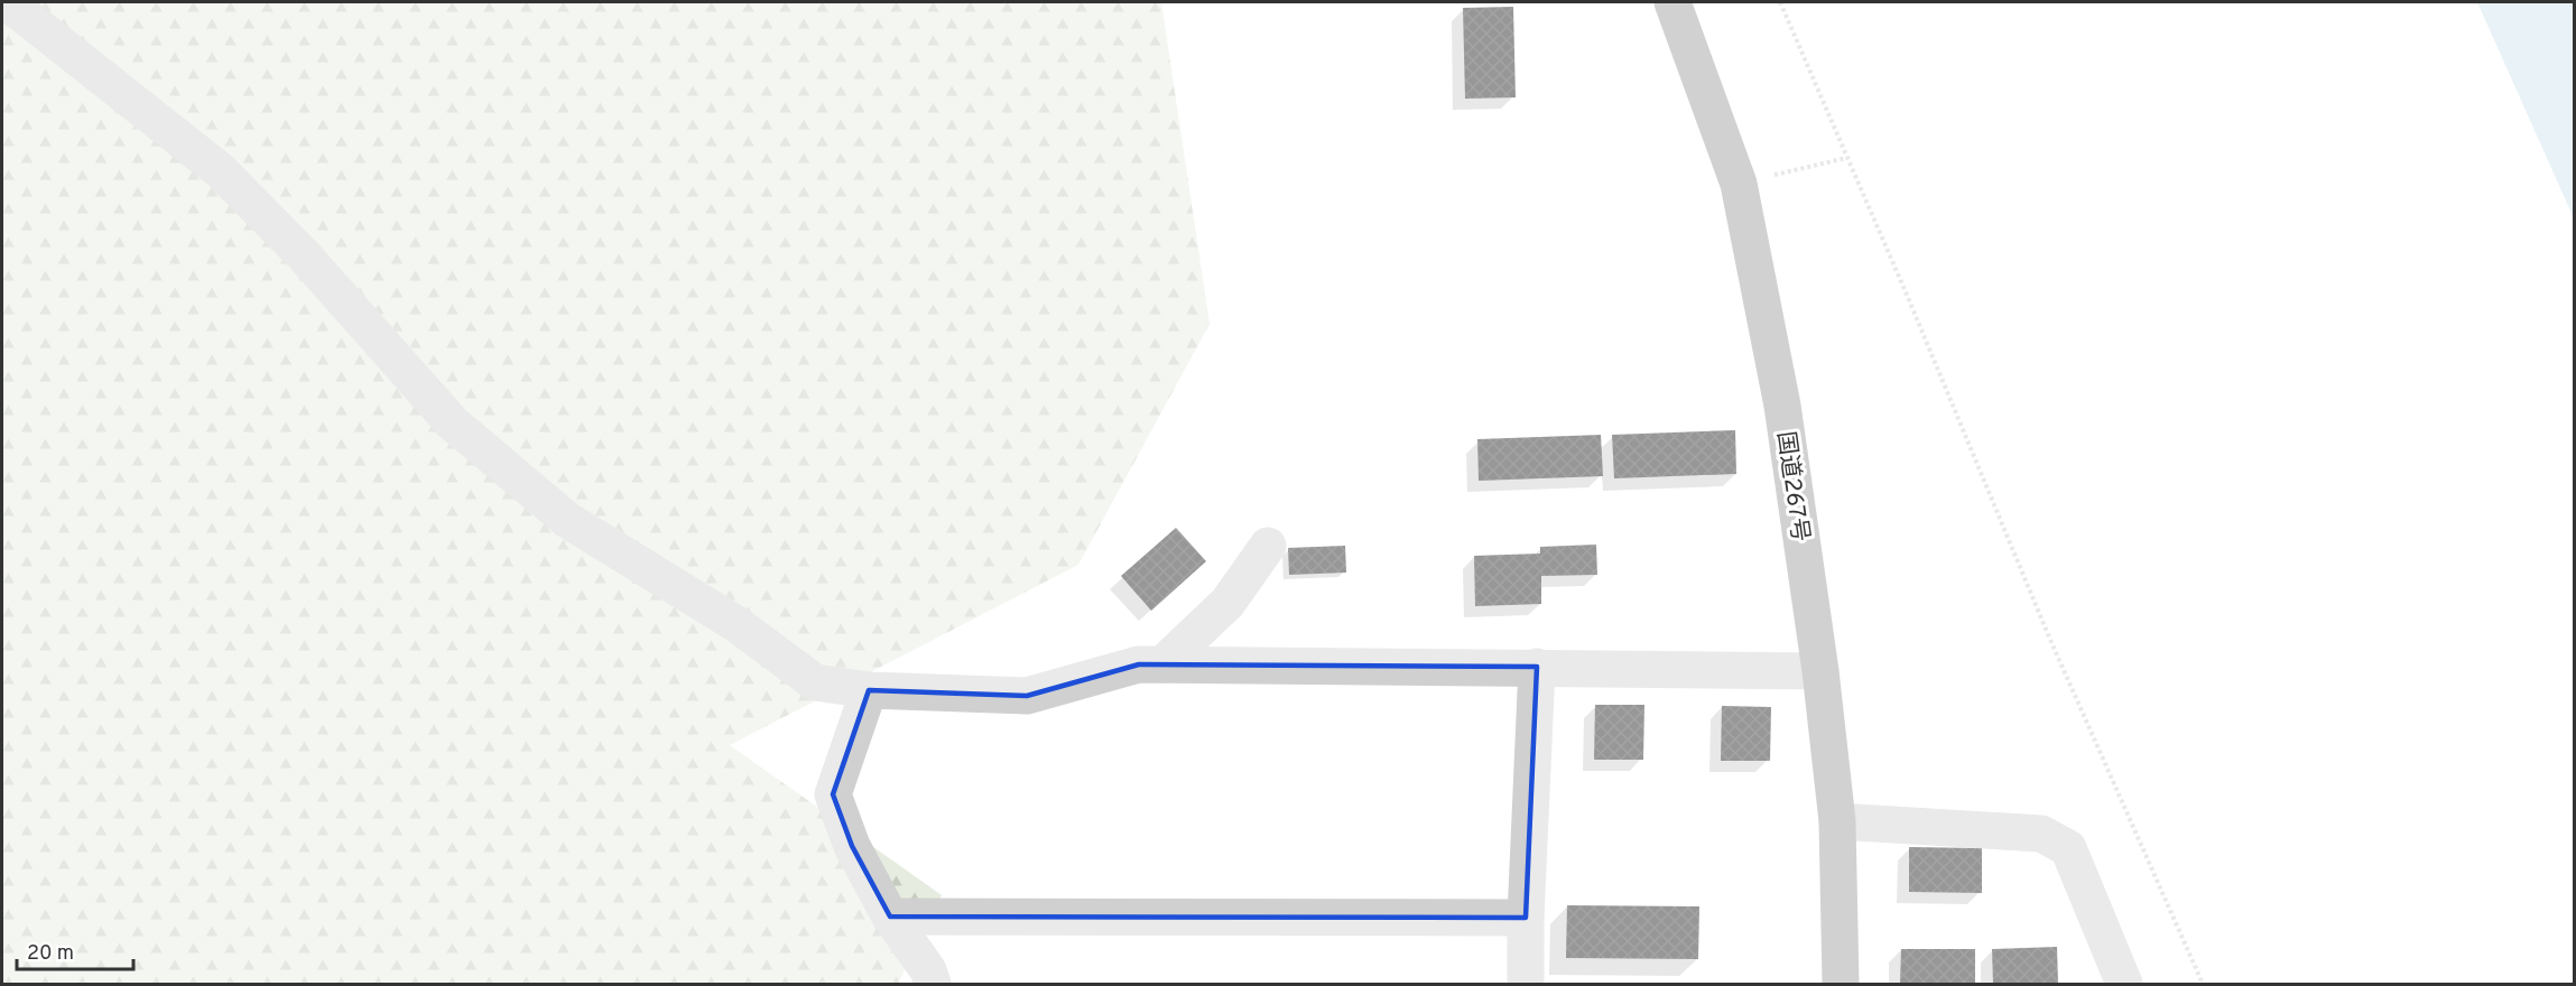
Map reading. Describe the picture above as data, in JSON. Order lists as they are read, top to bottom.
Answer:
{
  "streets": {
    "highway": ["国道267号"]
  },
  "scale_bar": "20 m"
}
